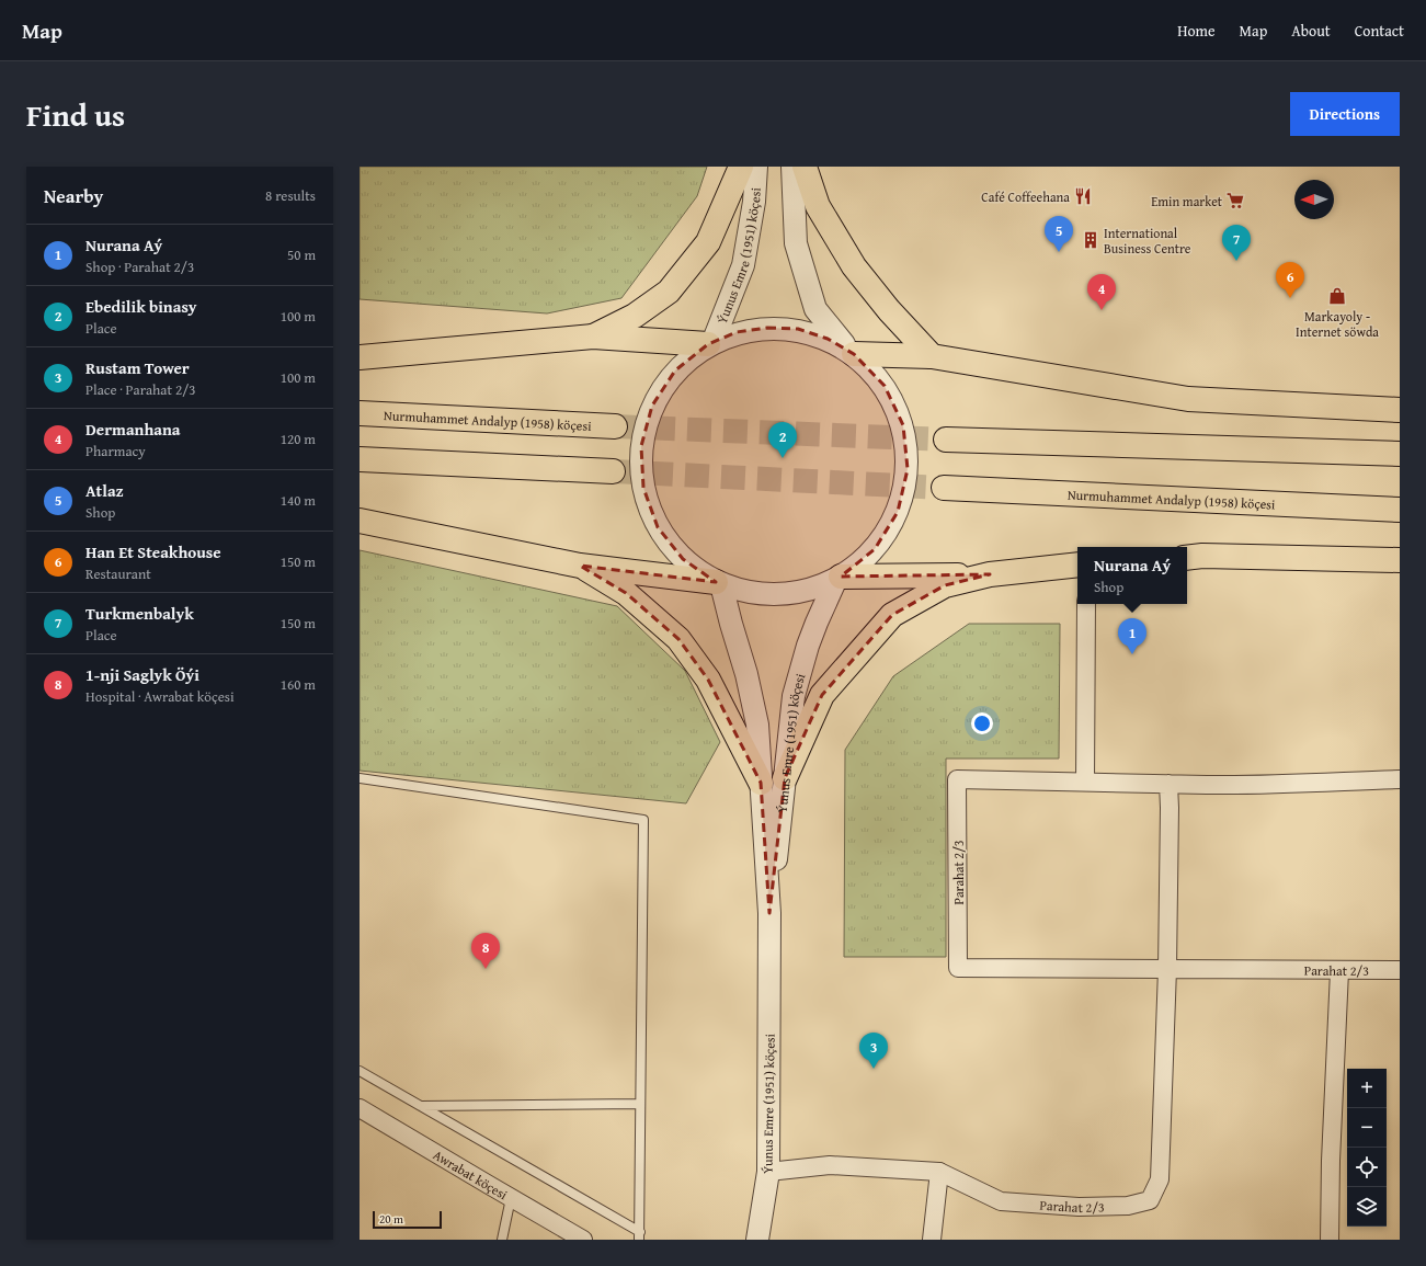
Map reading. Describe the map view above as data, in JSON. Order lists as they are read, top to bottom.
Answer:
{
  "streets": {
    "main road": ["Nurmuhammet Andalyp (1958) köçesi"],
    "street": ["Ýunus Emre (1951) köçesi", "Parahat 2/3", "Awrabat köçesi"]
  },
  "crossings": [
    ["Ýunus Emre (1951) köçesi", "Parahat 2/3"]
  ],
  "places": {
    "restaurant": ["Café Coffeehana"],
    "supermarket": ["Emin market"],
    "building": ["International Business Centre"],
    "shop": ["Markayoly - Internet söwda"]
  },
  "scale_bar": "20 m",
  "north": "left",
  "page": {
    "header": "Map",
    "nav": [
      "Home",
      "Map",
      "About",
      "Contact"
    ],
    "title": "Find us",
    "buttons": "Directions",
    "heading": ["Nearby", "8 results"],
    "pins": [
      "5",
      "7",
      "6",
      "4",
      "2",
      "1",
      "8",
      "3"
    ],
    "list": [
      {
        "mark": "1",
        "name": "Nurana Aý",
        "note": "Shop · Parahat 2/3",
        "value": "50 m"
      },
      {
        "mark": "2",
        "name": "Ebedilik binasy",
        "note": "Place",
        "value": "100 m"
      },
      {
        "mark": "3",
        "name": "Rustam Tower",
        "note": "Place · Parahat 2/3",
        "value": "100 m"
      },
      {
        "mark": "4",
        "name": "Dermanhana",
        "note": "Pharmacy",
        "value": "120 m"
      },
      {
        "mark": "5",
        "name": "Atlaz",
        "note": "Shop",
        "value": "140 m"
      },
      {
        "mark": "6",
        "name": "Han Et Steakhouse",
        "note": "Restaurant",
        "value": "150 m"
      },
      {
        "mark": "7",
        "name": "Turkmenbalyk",
        "note": "Place",
        "value": "150 m"
      },
      {
        "mark": "8",
        "name": "1-nji Saglyk Öýi",
        "note": "Hospital · Awrabat köçesi",
        "value": "160 m"
      }
    ],
    "popup": ["Nurana Aý", "Shop"],
    "map_buttons": ["+", "−"],
    "scale": "20 m"
  }
}
